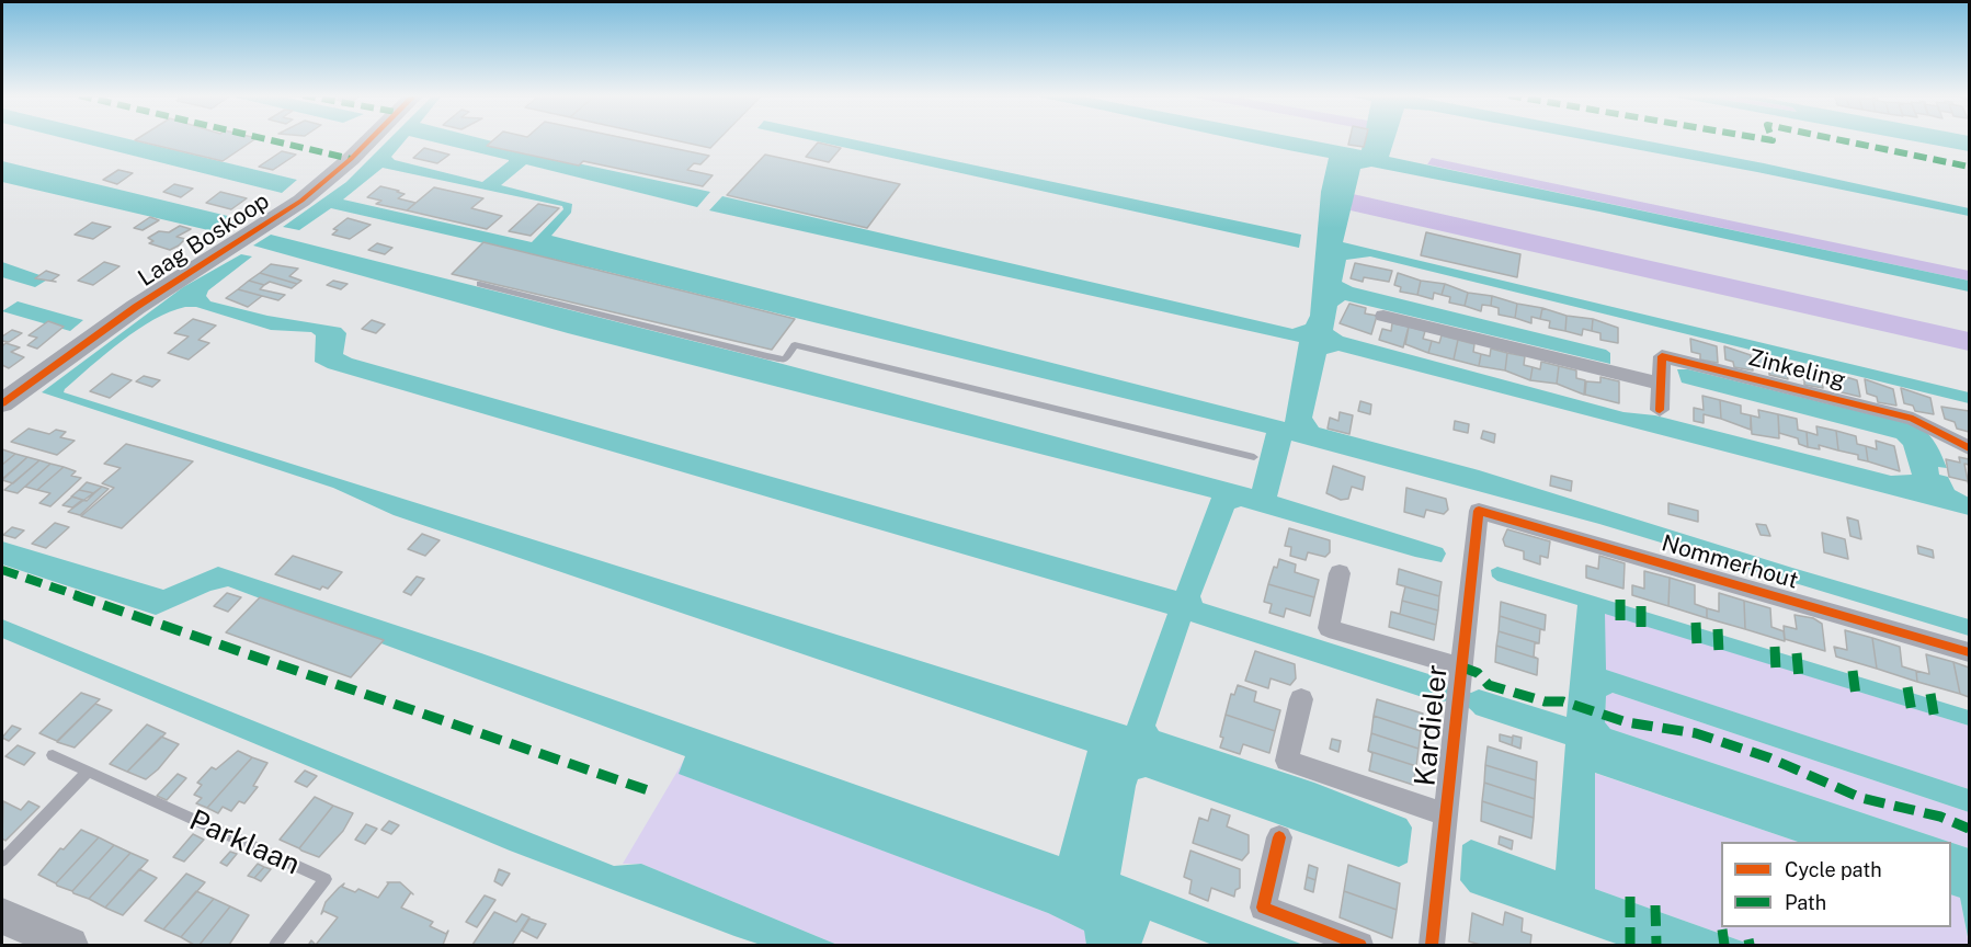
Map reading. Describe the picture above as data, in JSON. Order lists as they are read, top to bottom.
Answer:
{
  "streets": {
    "street": [
      "Laag Boskoop",
      "Zinkeling",
      "Nommerhout",
      "Kardieler"
    ],
    "lane": ["Parklaan"]
  },
  "crossings": [
    ["Nommerhout", "Kardieler"]
  ],
  "legend": ["Cycle path", "Path"]
}
